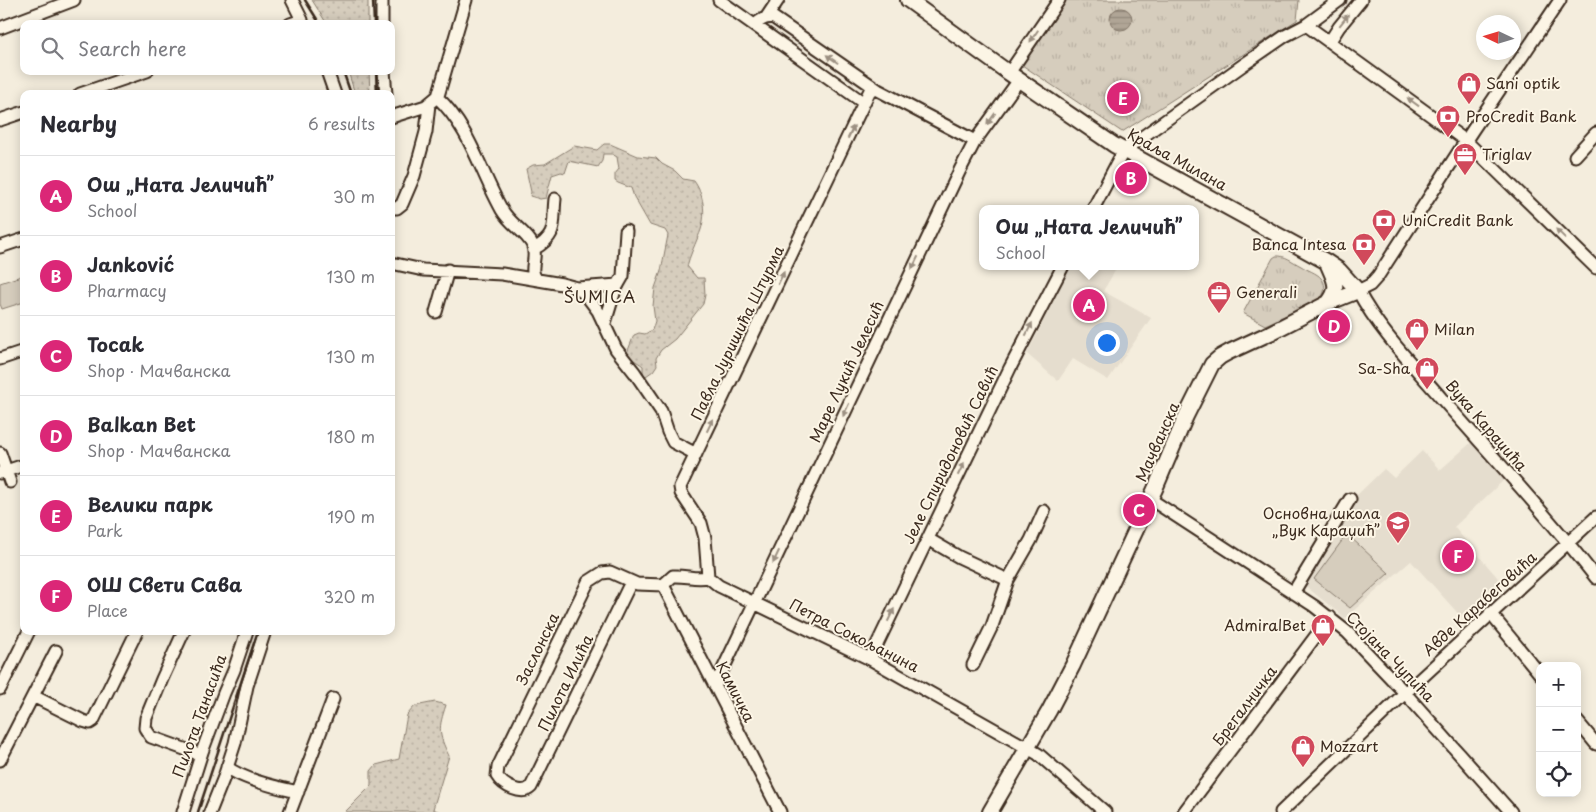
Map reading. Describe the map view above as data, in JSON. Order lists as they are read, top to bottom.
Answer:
{
  "streets": {
    "main road": ["Краља Милана", "Мачванска"],
    "street": [
      "Павла Јуришића Штурма",
      "Маре Лукић Јелесић",
      "Вука Караџића",
      "Јеле Спиридоновић Савић",
      "Авде Карабеговића",
      "Петра Сокољанина",
      "Заслонска",
      "Стојана Чупића",
      "Пилота Илића",
      "Камичка",
      "Брегалничка",
      "Пилота Танасића"
    ]
  },
  "crossings": [
    ["Краља Милана", "Маре Лукић Јелесић"],
    ["Краља Милана", "Вука Караџића"],
    ["Краља Милана", "Мачванска"],
    ["Павла Јуришића Штурма", "Петра Сокољанина"],
    ["Маре Лукић Јелесић", "Петра Сокољанина"],
    ["Маре Лукић Јелесић", "Камичка"],
    ["Вука Караџића", "Мачванска"],
    ["Вука Караџића", "Авде Карабеговића"],
    ["Мачванска", "Петра Сокољанина"],
    ["Мачванска", "Стојана Чупића"],
    ["Јеле Спиридоновић Савић", "Петра Сокољанина"],
    ["Авде Карабеговића", "Стојана Чупића"],
    ["Петра Сокољанина", "Заслонска"],
    ["Петра Сокољанина", "Камичка"],
    ["Заслонска", "Пилота Илића"],
    ["Заслонска", "Камичка"],
    ["Стојана Чупића", "Брегалничка"]
  ],
  "one_way": ["Павла Јуришића Штурма", "Маре Лукић Јелесић"],
  "districts": ["ŠUMICA"],
  "places": {
    "shop": [
      "Sani optik",
      "Milan",
      "Sa-Sha",
      "AdmiralBet",
      "Mozzart"
    ],
    "bank": ["ProCredit Bank", "UniCredit Bank", "Banca Intesa"],
    "office": ["Triglav", "Generali"],
    "school or university": ["Основна школа „Вук Караџић”"]
  },
  "north": "left",
  "page": {
    "search": "Search here",
    "pins": [
      "E",
      "B",
      "A",
      "D",
      "C",
      "F"
    ],
    "heading": ["Nearby", "6 results"],
    "list": [
      {
        "mark": "A",
        "name": "Ош „Ната Јеличић”",
        "note": "School",
        "value": "30 m"
      },
      {
        "mark": "B",
        "name": "Janković",
        "note": "Pharmacy",
        "value": "130 m"
      },
      {
        "mark": "C",
        "name": "Tocak",
        "note": "Shop · Мачванска",
        "value": "130 m"
      },
      {
        "mark": "D",
        "name": "Balkan Bet",
        "note": "Shop · Мачванска",
        "value": "180 m"
      },
      {
        "mark": "E",
        "name": "Велики парк",
        "note": "Park",
        "value": "190 m"
      },
      {
        "mark": "F",
        "name": "ОШ Свети Сава",
        "note": "Place",
        "value": "320 m"
      }
    ],
    "popup": ["Ош „Ната Јеличић”", "School"],
    "map_buttons": ["+", "−"]
  }
}
